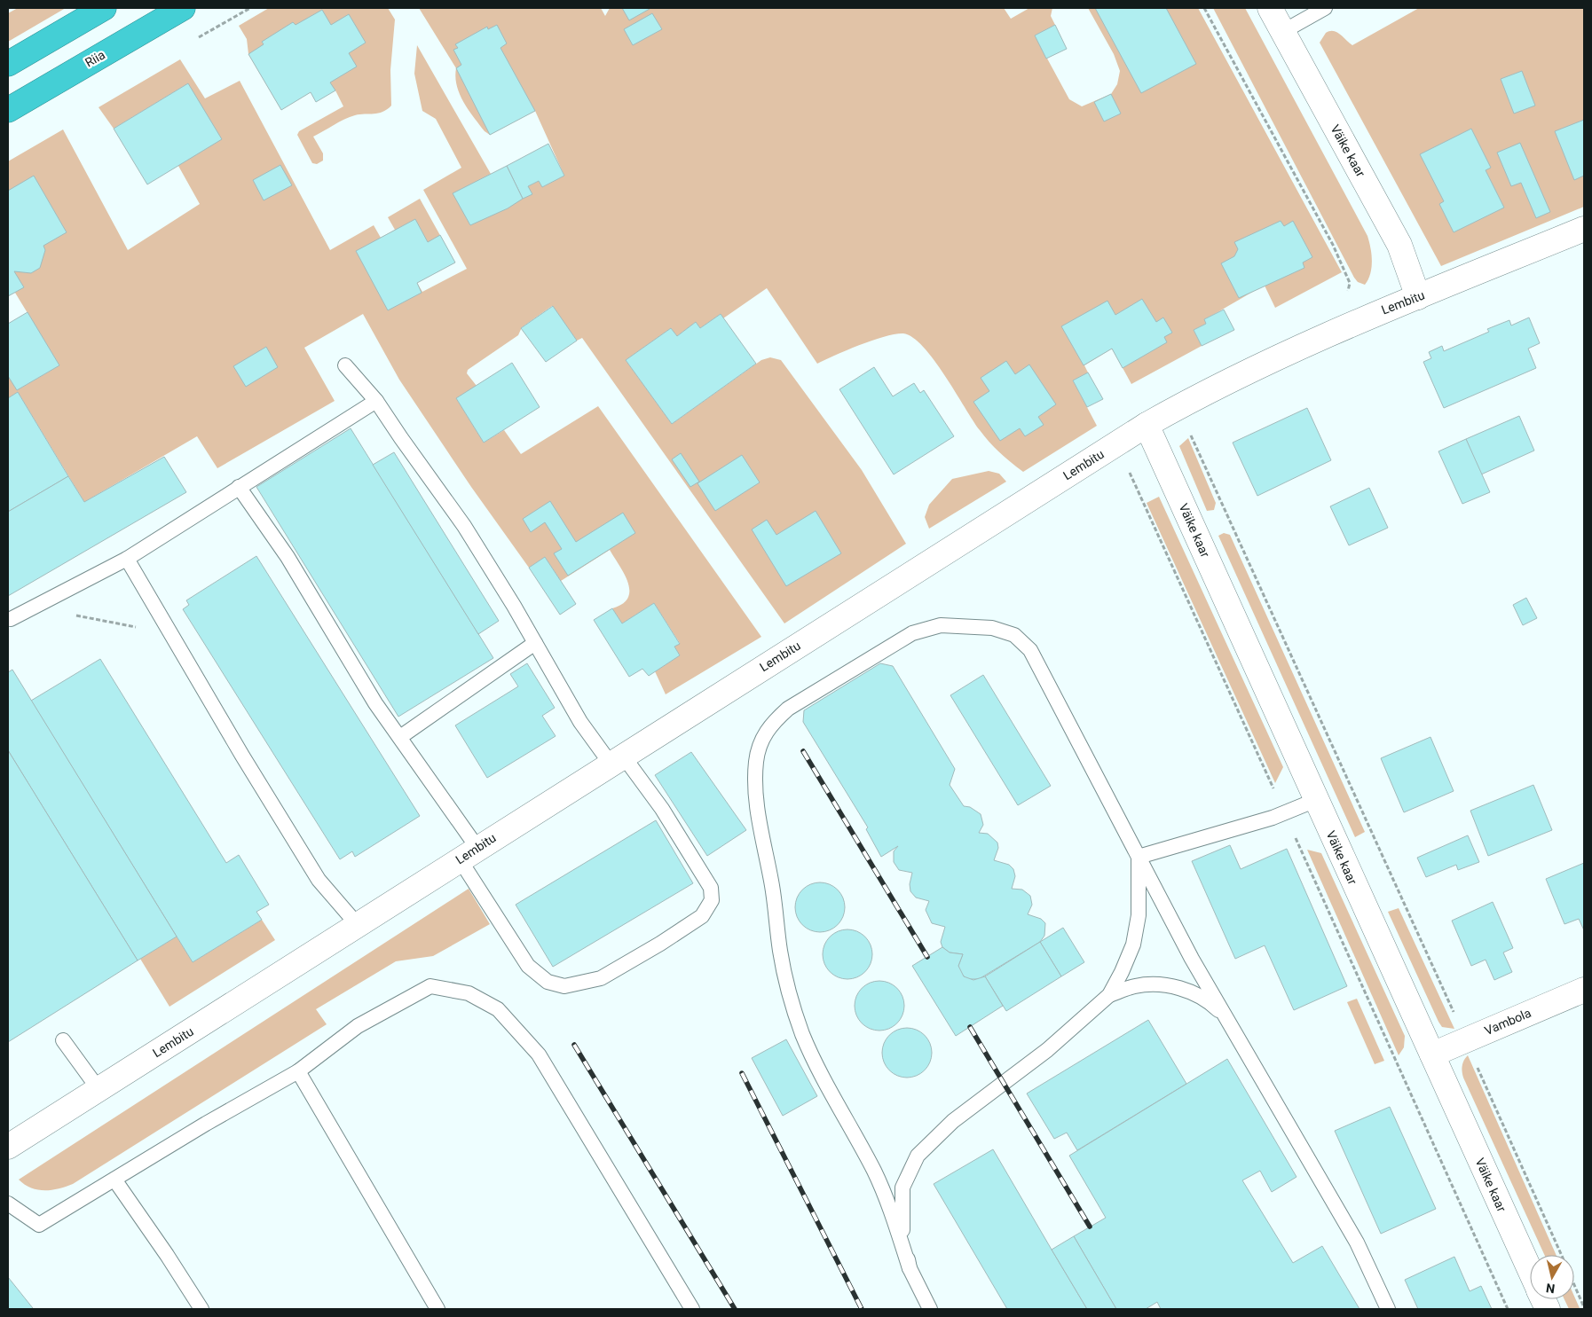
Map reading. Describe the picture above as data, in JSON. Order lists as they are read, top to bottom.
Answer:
{
  "streets": {
    "highway": ["Riia"],
    "street": ["Väike kaar", "Lembitu", "Vambola"]
  },
  "crossings": [
    ["Väike kaar", "Lembitu"],
    ["Väike kaar", "Vambola"]
  ],
  "north": "bottom"
}
